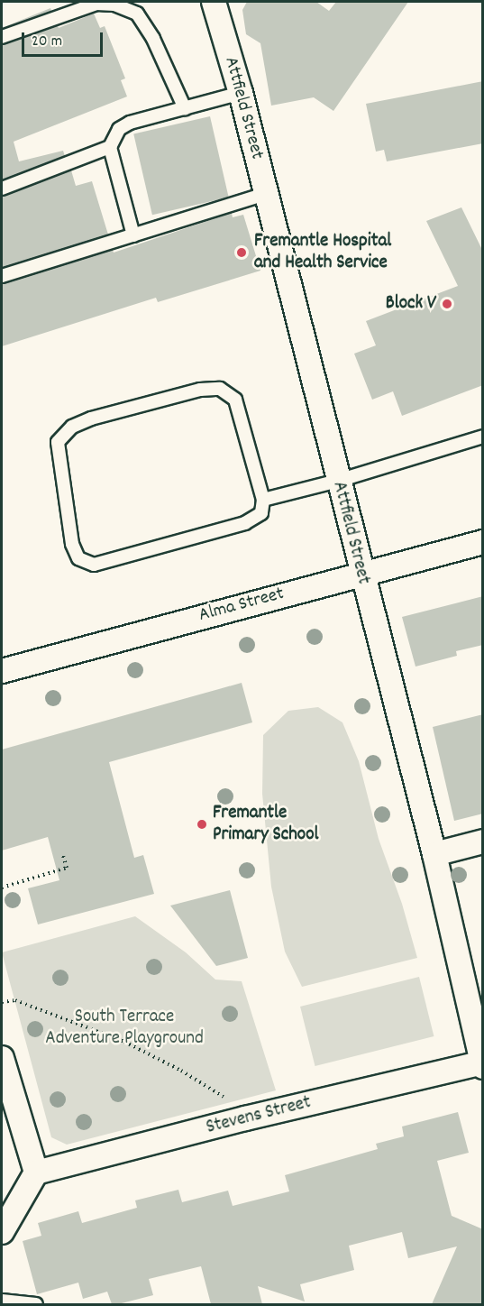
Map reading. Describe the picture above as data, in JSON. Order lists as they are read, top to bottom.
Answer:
{
  "streets": {
    "street": ["Attfield Street", "Alma Street", "Stevens Street"]
  },
  "crossings": [
    ["Attfield Street", "Alma Street"],
    ["Attfield Street", "Stevens Street"]
  ],
  "parks": ["South Terrace Adventure Playground"],
  "places": ["Fremantle Hospital and Health Service", "Block V", "Fremantle Primary School"],
  "scale_bar": "20 m"
}
